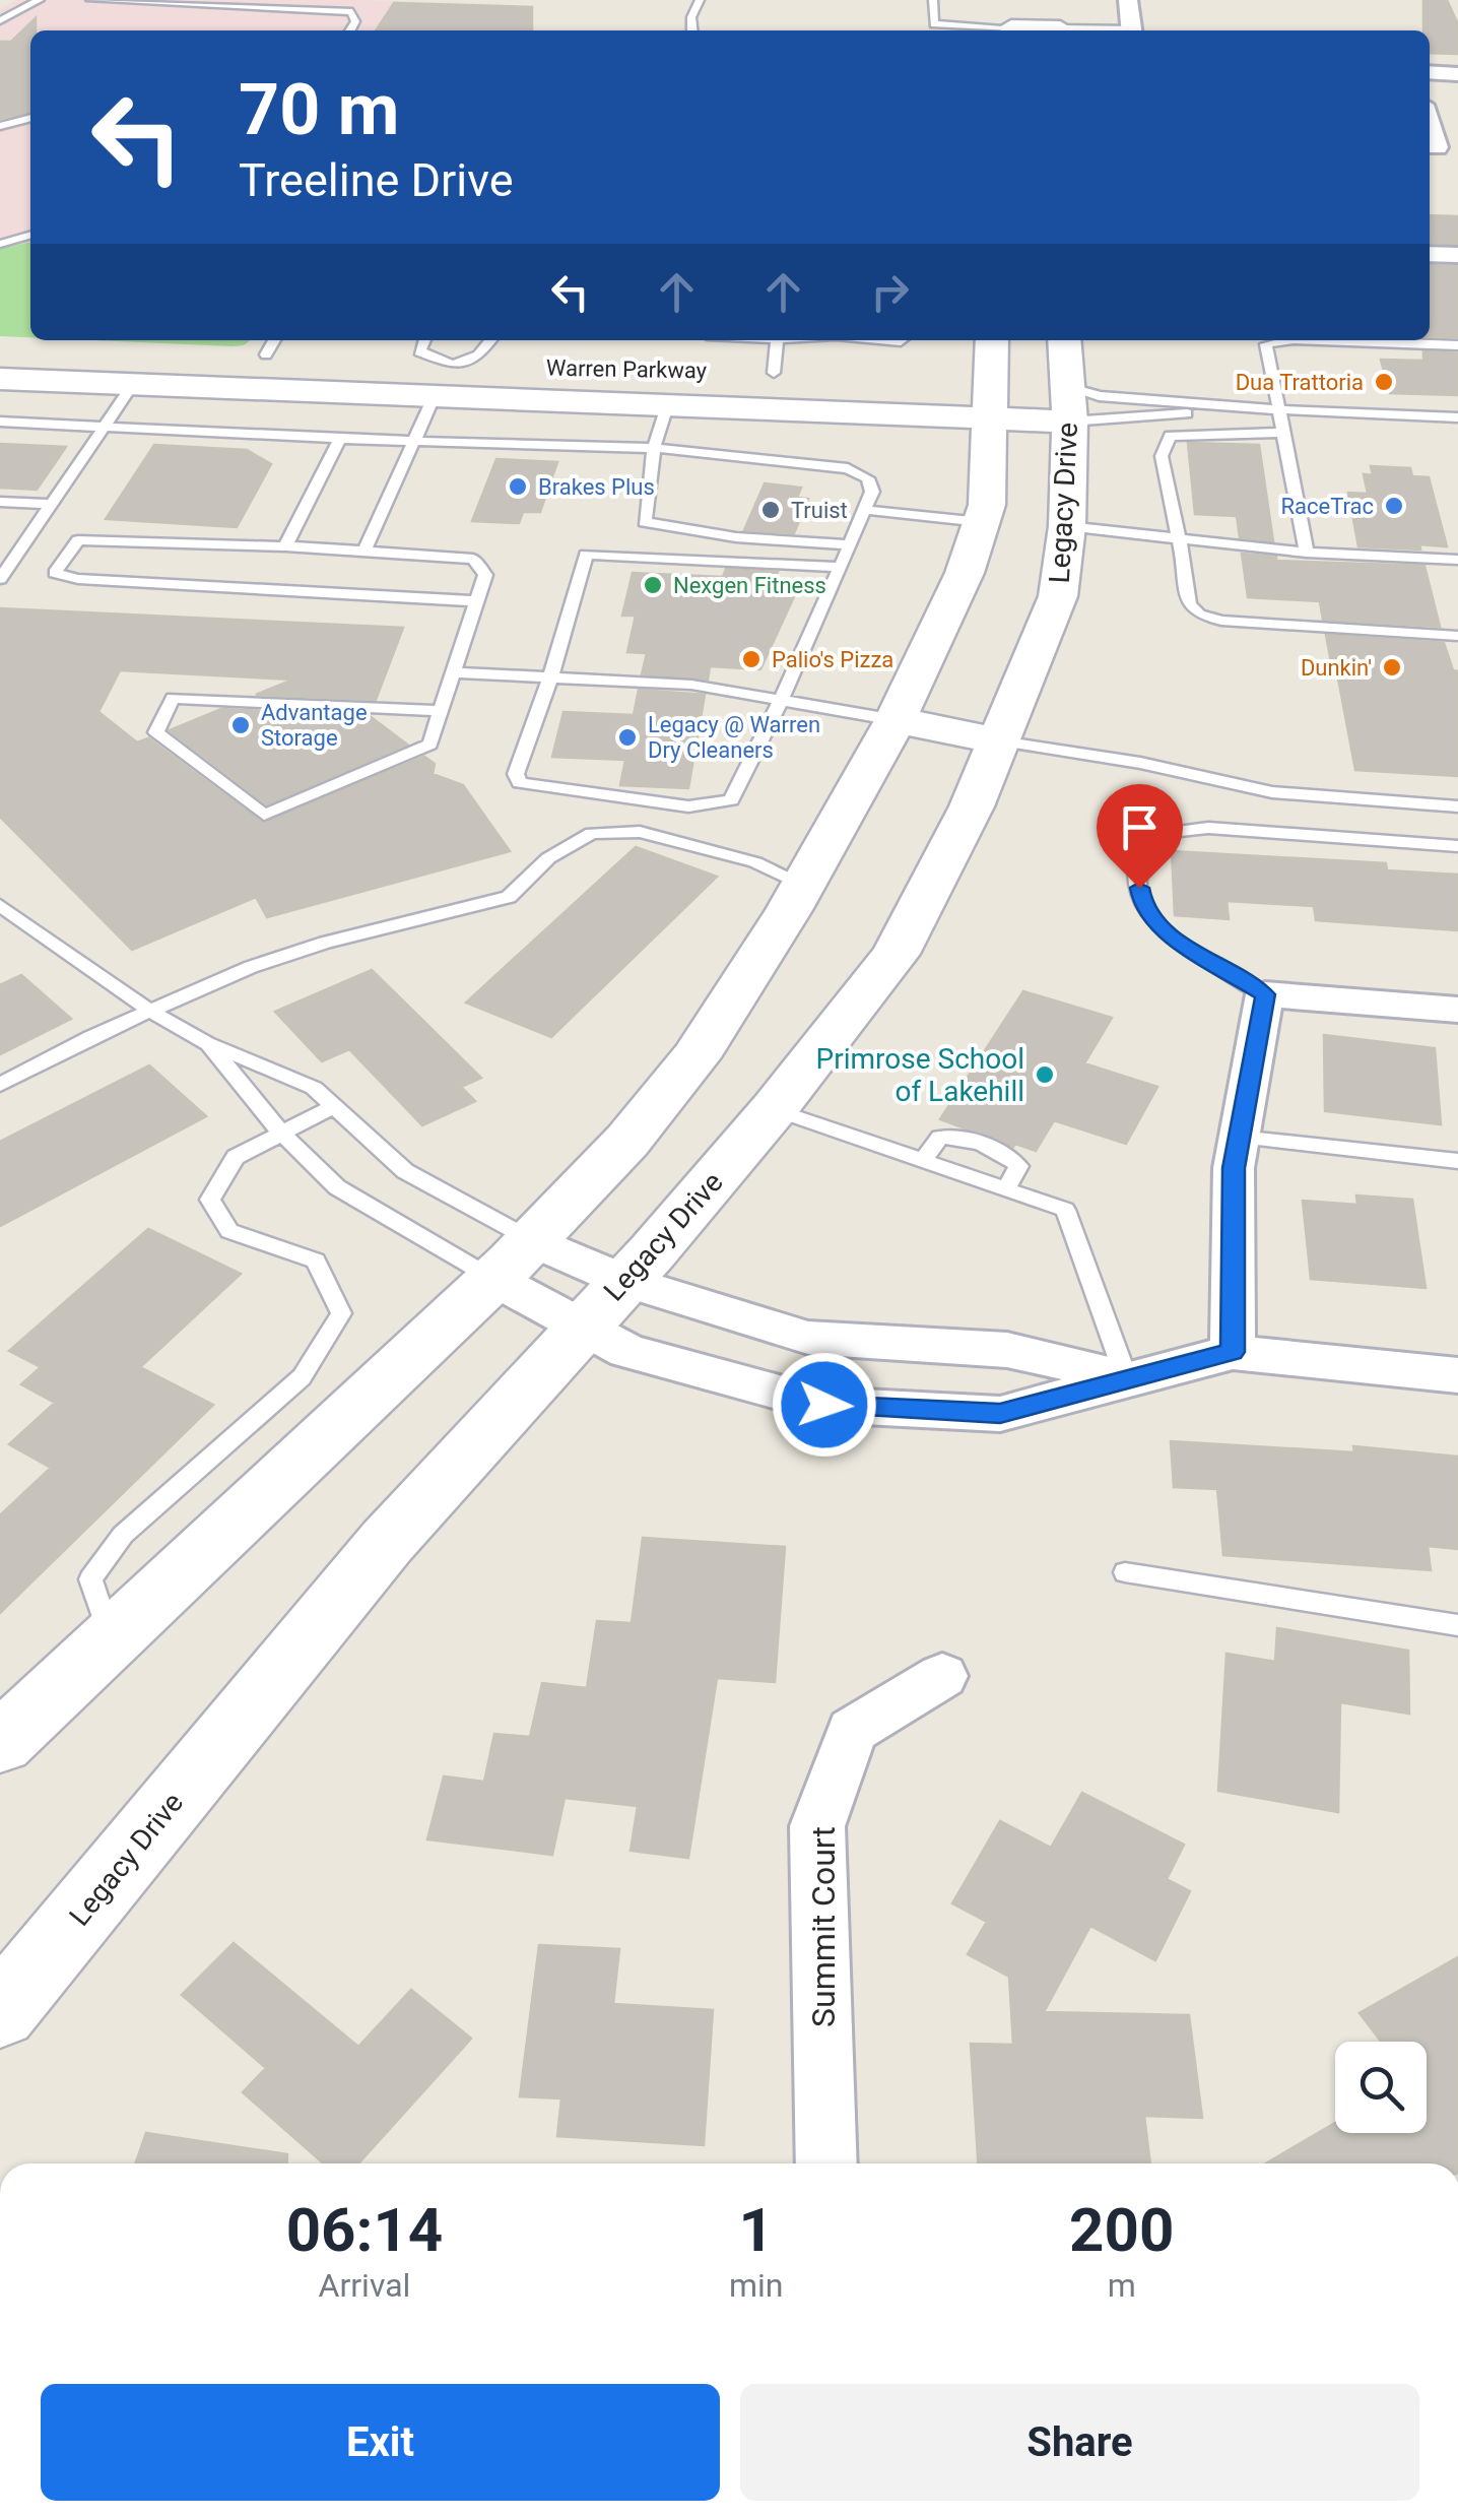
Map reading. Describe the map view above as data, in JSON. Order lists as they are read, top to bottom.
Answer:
{
  "streets": {
    "main road": ["Warren Parkway", "Legacy Drive"],
    "street": ["Summit Court"]
  },
  "crossings": [
    ["Warren Parkway", "Legacy Drive"]
  ],
  "places": [
    "Dua Trattoria",
    "Brakes Plus",
    "RaceTrac",
    "Truist",
    "Nexgen Fitness",
    "Palio's Pizza",
    "Dunkin'",
    "Advantage Storage",
    "Legacy @ Warren Dry Cleaners",
    "Primrose School of Lakehill"
  ],
  "page": {
    "turn": ["70 m", "Treeline Drive"],
    "eta": [
      "06:14",
      "Arrival",
      "1",
      "min",
      "200",
      "m"
    ],
    "buttons": ["Exit", "Share"]
  }
}
